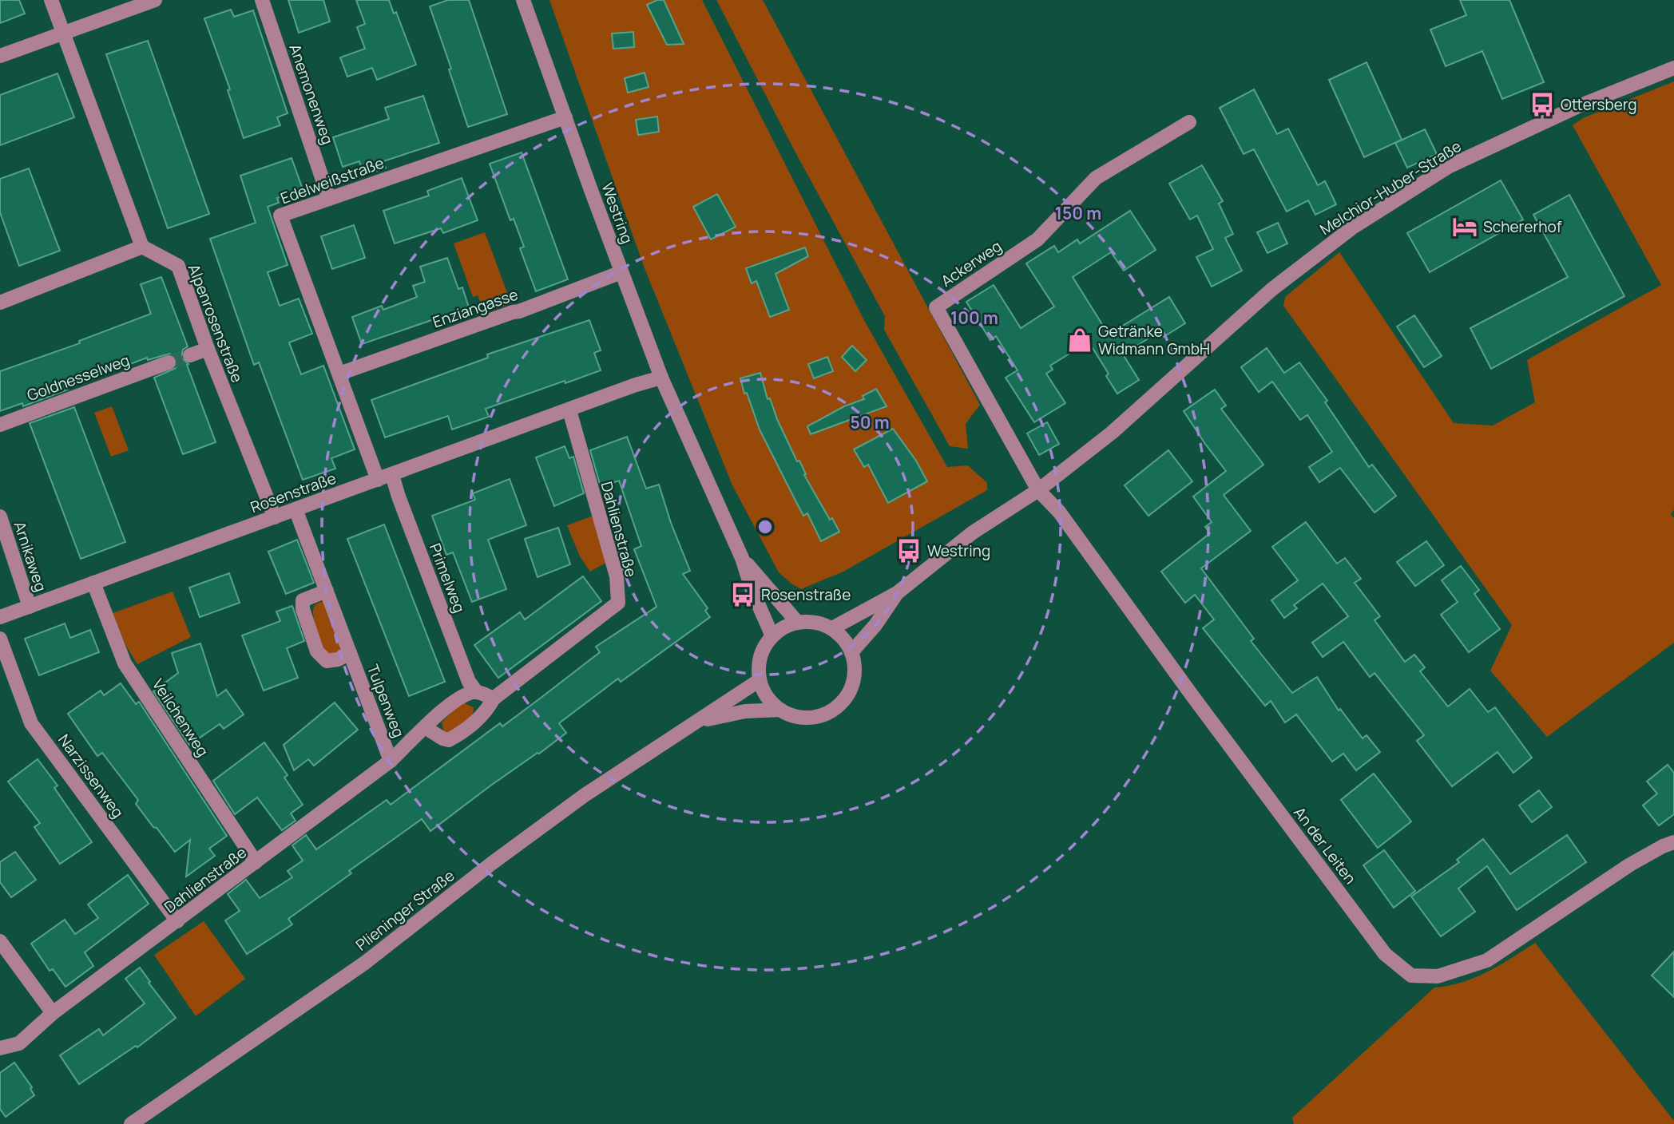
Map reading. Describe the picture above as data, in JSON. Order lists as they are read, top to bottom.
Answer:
{
  "streets": {
    "street": [
      "Anemonenweg",
      "Edelweißstraße",
      "Melchior-Huber-Straße",
      "Westring",
      "Ackerweg",
      "Enziangasse",
      "Alpenrosenstraße",
      "Goldnesselweg",
      "Rosenstraße",
      "Dahlienstraße",
      "Arnikaweg",
      "Primelweg",
      "Tulpenweg",
      "Veilchenweg",
      "Narzissenweg",
      "An der Leiten",
      "Plieninger Straße"
    ]
  },
  "crossings": [
    ["Anemonenweg", "Edelweißstraße"],
    ["Edelweißstraße", "Westring"],
    ["Edelweißstraße", "Enziangasse"],
    ["Edelweißstraße", "Rosenstraße"],
    ["Melchior-Huber-Straße", "Ackerweg"],
    ["Melchior-Huber-Straße", "An der Leiten"],
    ["Westring", "Enziangasse"],
    ["Westring", "Rosenstraße"],
    ["Westring", "Plieninger Straße"],
    ["Ackerweg", "An der Leiten"],
    ["Alpenrosenstraße", "Rosenstraße"],
    ["Rosenstraße", "Dahlienstraße"],
    ["Rosenstraße", "Arnikaweg"],
    ["Rosenstraße", "Primelweg"],
    ["Rosenstraße", "Tulpenweg"],
    ["Rosenstraße", "Veilchenweg"],
    ["Dahlienstraße", "Primelweg"],
    ["Dahlienstraße", "Tulpenweg"],
    ["Dahlienstraße", "Veilchenweg"],
    ["Dahlienstraße", "Narzissenweg"]
  ],
  "places": {
    "bus stop": ["Ottersberg", "Westring", "Rosenstraße"],
    "hotel": ["Schererhof"],
    "shop": ["Getränke Widmann GmbH"]
  },
  "rings": ["150 m", "100 m", "50 m"]
}
